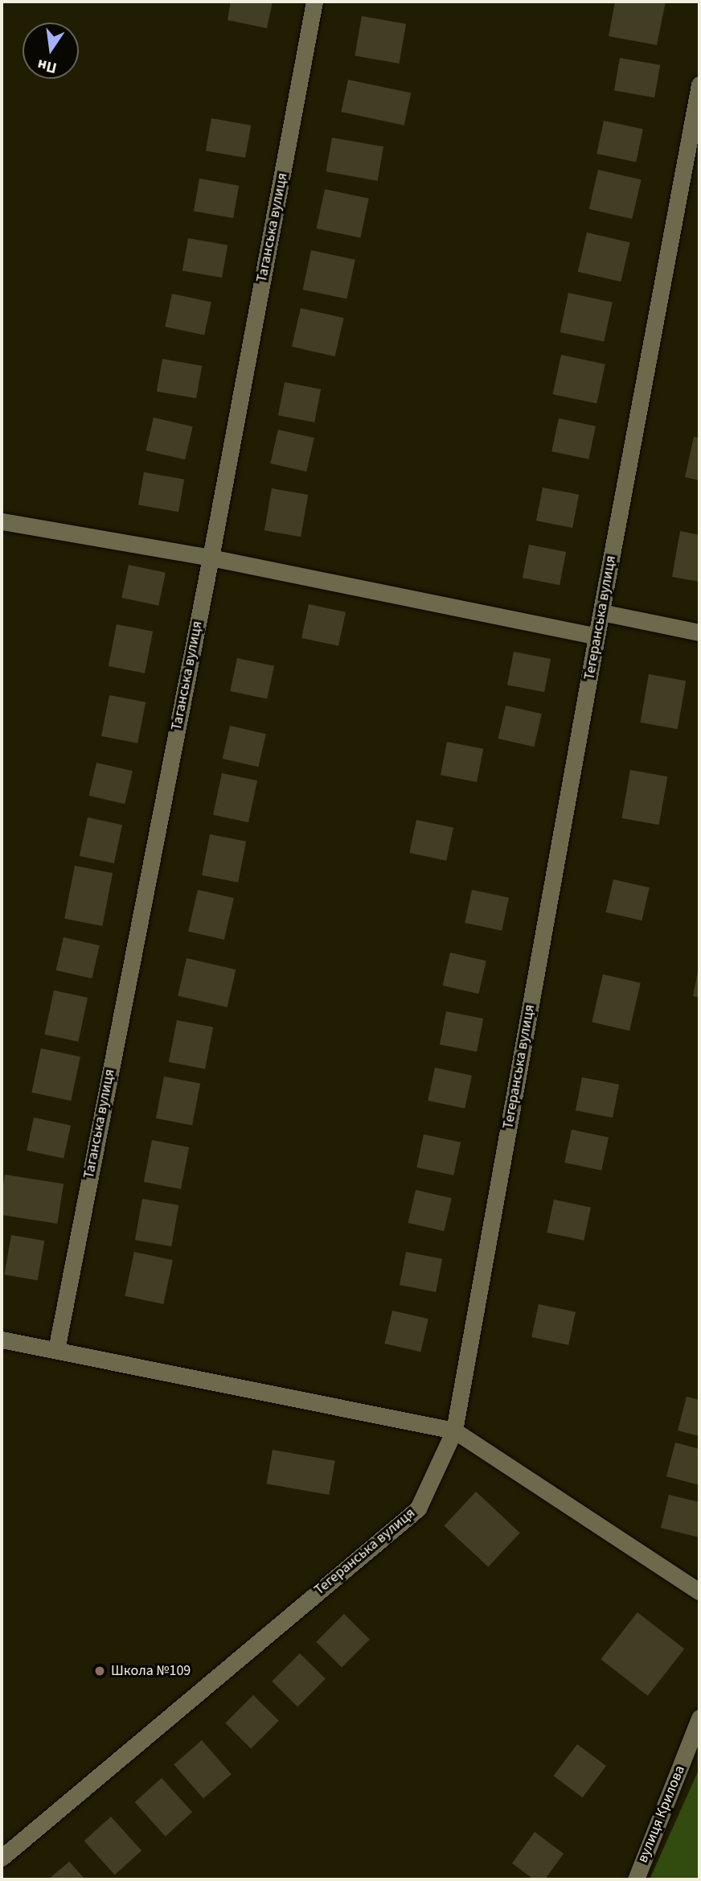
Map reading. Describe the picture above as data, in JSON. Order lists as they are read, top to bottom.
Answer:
{
  "streets": {
    "street": ["Таганська вулиця", "Тегеранська вулиця", "вулиця Крилова"]
  },
  "places": ["Школа №109"],
  "north": "bottom"
}
